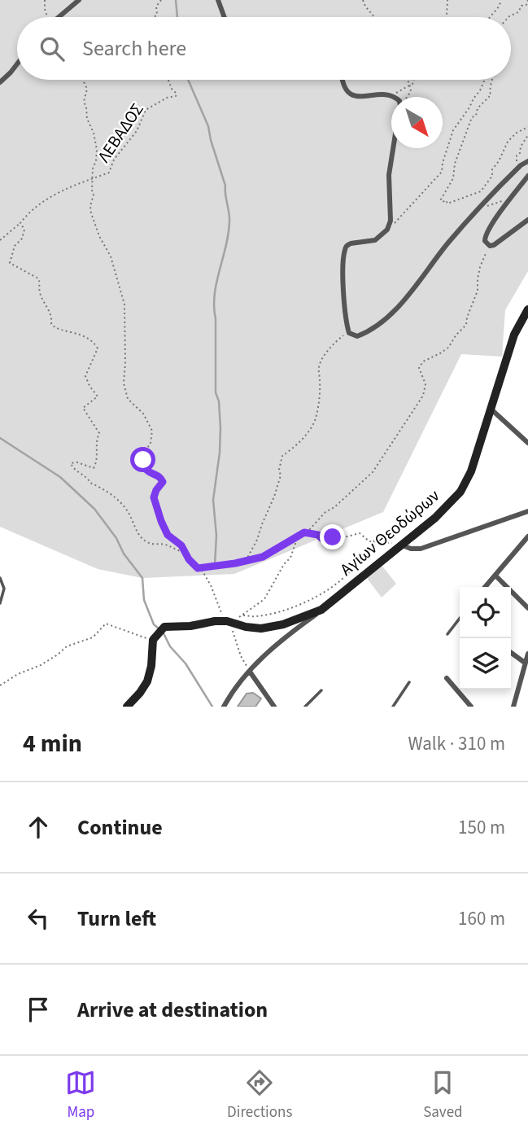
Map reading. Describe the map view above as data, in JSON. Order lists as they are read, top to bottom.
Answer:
{
  "streets": {
    "street": ["Αγίων Θεοδώρων"],
    "path": ["ΛΕΒΑΔΟΣ"]
  },
  "north": "bottom right",
  "page": {
    "search": "Search here",
    "heading": ["4 min", "Walk · 310 m"],
    "list": [
      ["Continue", "150 m"],
      ["Turn left", "160 m"],
      "Arrive at destination"
    ],
    "nav": ["Map", "Directions", "Saved"]
  }
}
